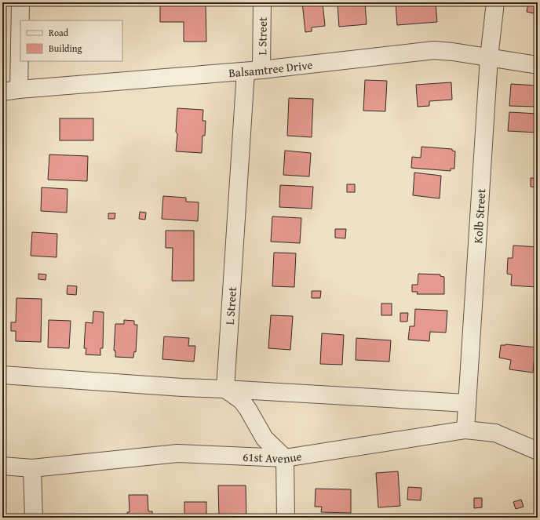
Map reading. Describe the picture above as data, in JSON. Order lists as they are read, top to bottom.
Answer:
{
  "streets": {
    "street": [
      "L Street",
      "Balsamtree Drive",
      "Kolb Street",
      "61st Avenue"
    ]
  },
  "crossings": [
    ["L Street", "Balsamtree Drive"],
    ["Balsamtree Drive", "Kolb Street"],
    ["Kolb Street", "61st Avenue"]
  ],
  "legend": ["Road", "Building"]
}
